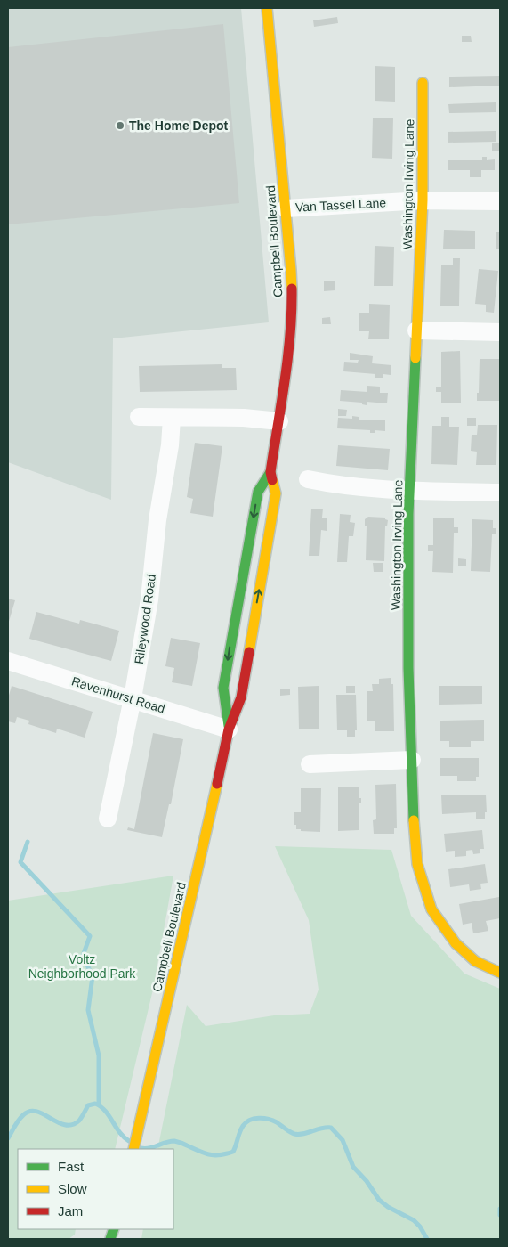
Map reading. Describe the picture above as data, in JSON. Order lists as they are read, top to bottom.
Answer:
{
  "streets": {
    "street": [
      "Washington Irving Lane",
      "Van Tassel Lane",
      "Campbell Boulevard",
      "Rileywood Road",
      "Ravenhurst Road"
    ]
  },
  "crossings": [
    ["Washington Irving Lane", "Van Tassel Lane"],
    ["Van Tassel Lane", "Campbell Boulevard"],
    ["Campbell Boulevard", "Ravenhurst Road"],
    ["Rileywood Road", "Ravenhurst Road"]
  ],
  "parks": ["Voltz Neighborhood Park"],
  "places": ["The Home Depot"],
  "legend": ["Fast", "Slow", "Jam"]
}
